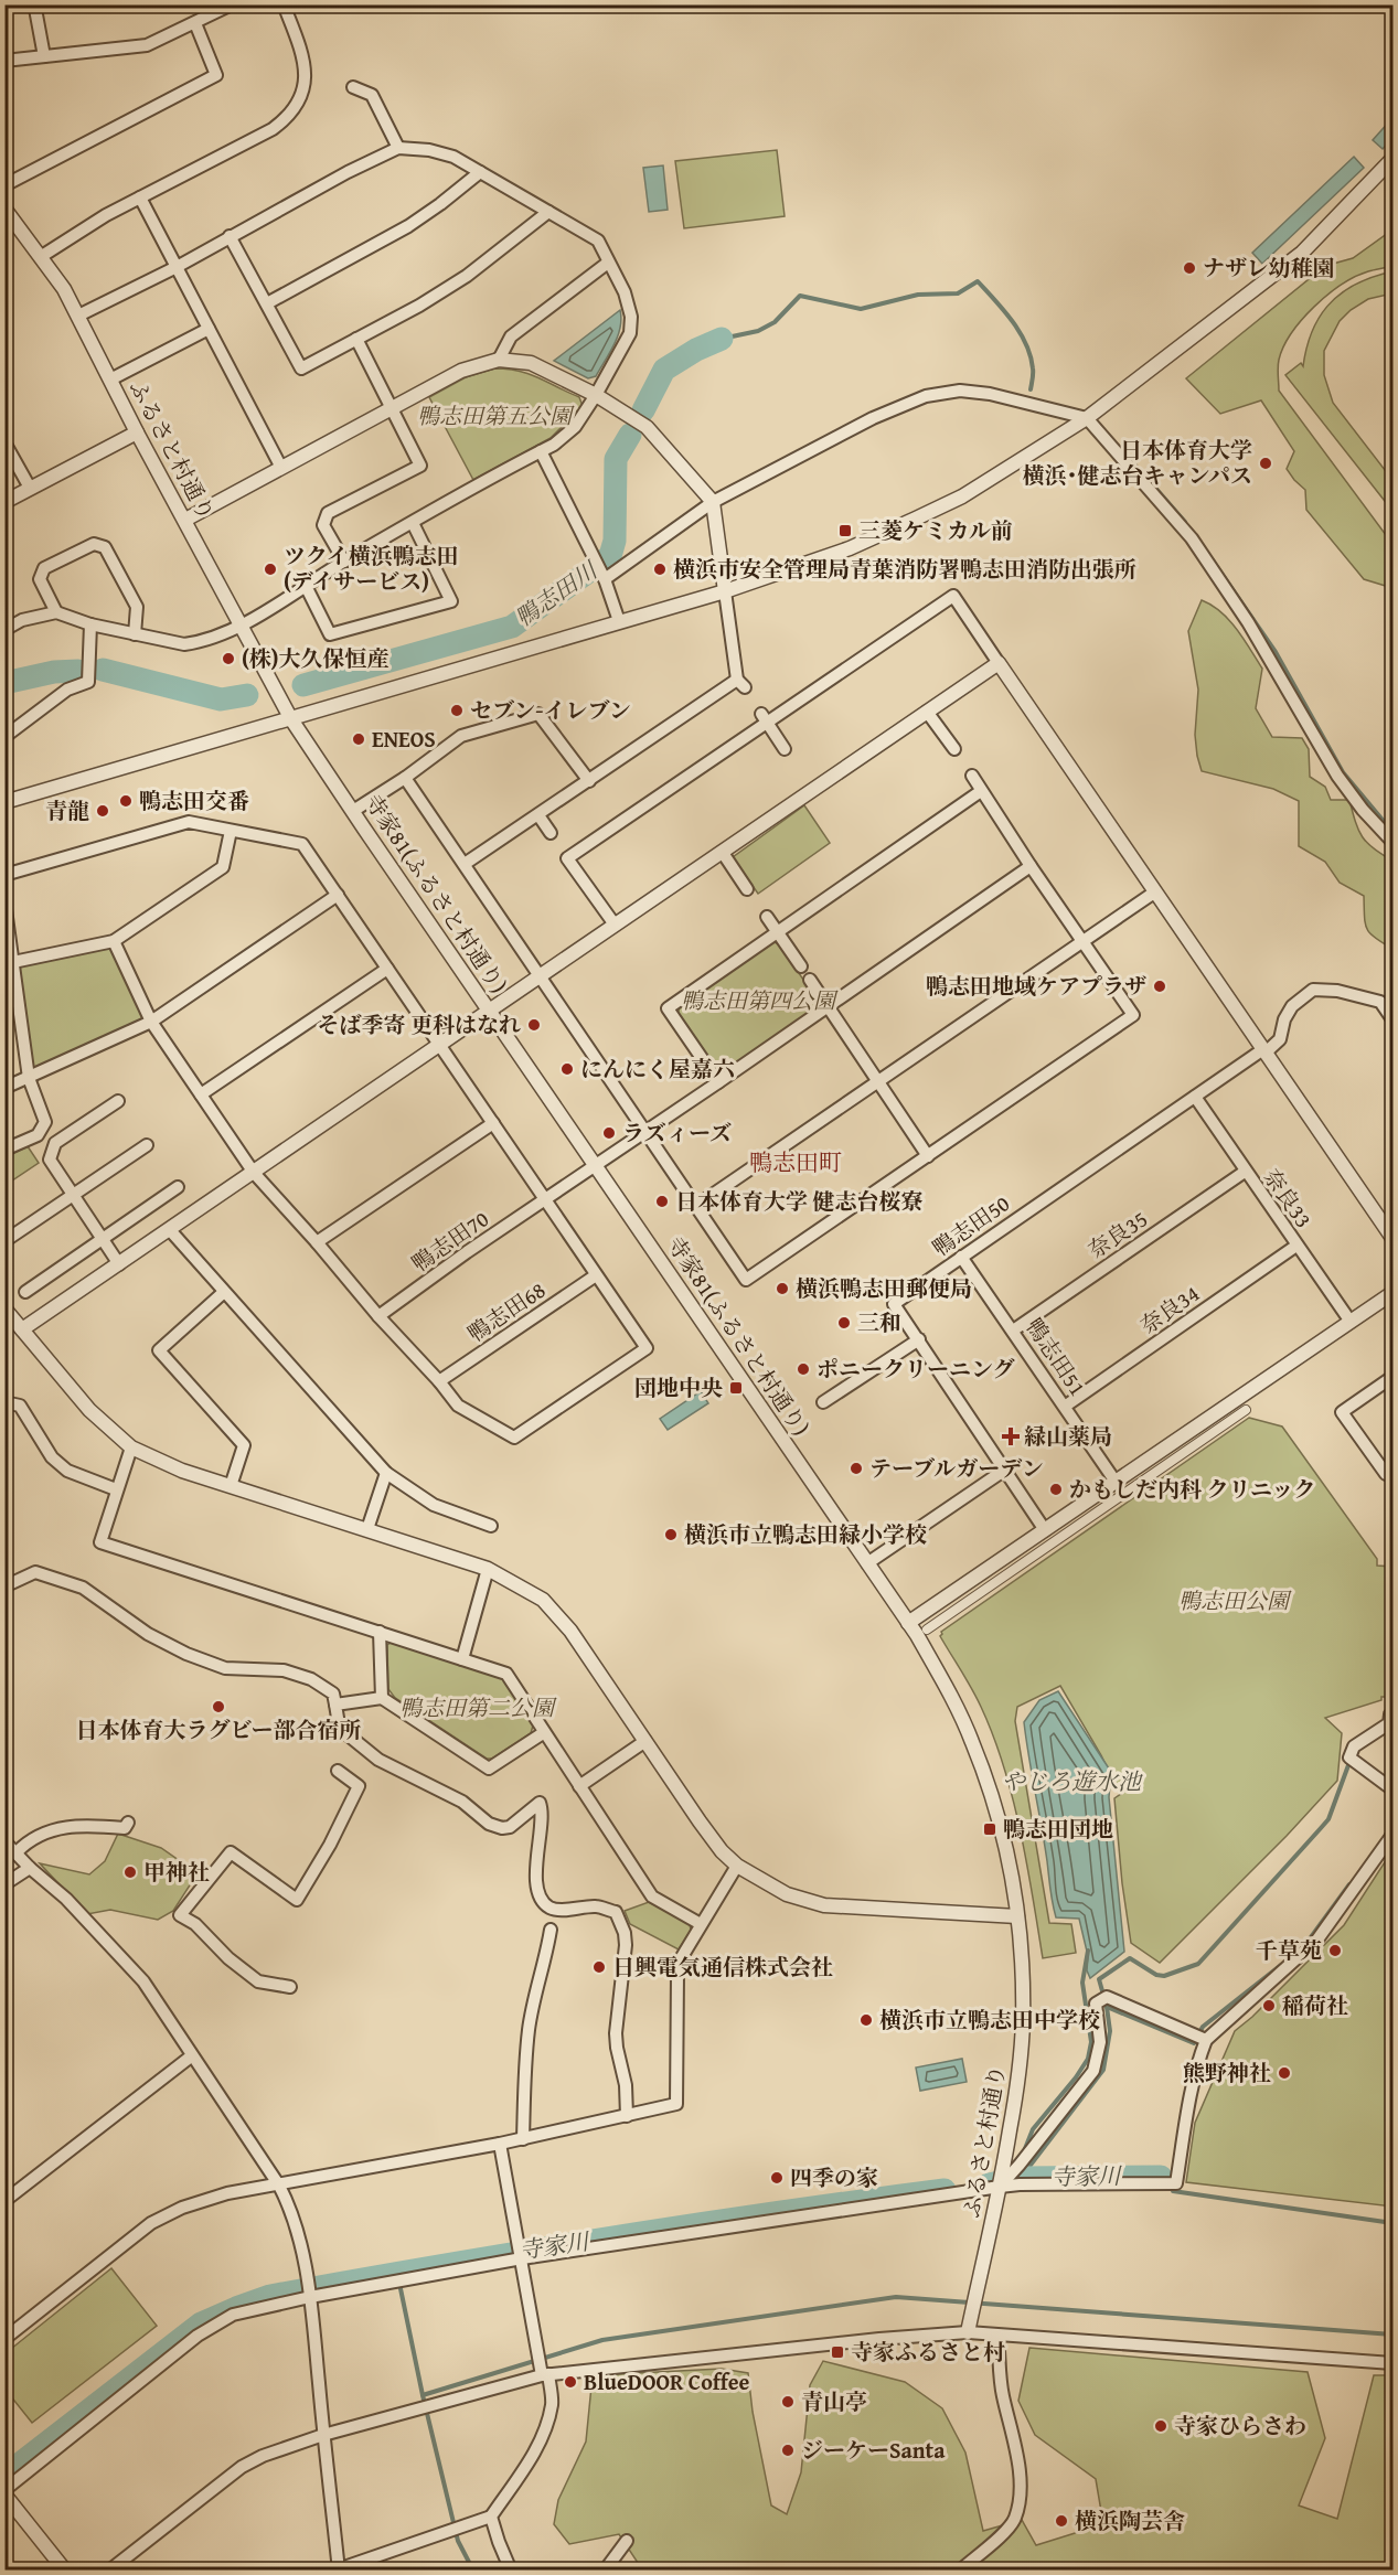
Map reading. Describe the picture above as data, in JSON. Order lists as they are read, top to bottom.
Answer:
{
  "streets": {
    "street": [
      "ふるさと村通り",
      "寺家81(ふるさと村通り)",
      "奈良33",
      "鴨志田50",
      "奈良35",
      "鴨志田70",
      "奈良34",
      "鴨志田68",
      "鴨志田51"
    ]
  },
  "crossings": [
    ["ふるさと村通り", "寺家81(ふるさと村通り)"],
    ["寺家81(ふるさと村通り)", "鴨志田70"],
    ["奈良33", "鴨志田50"],
    ["奈良33", "奈良35"],
    ["奈良33", "奈良34"],
    ["鴨志田50", "鴨志田51"],
    ["奈良35", "鴨志田51"],
    ["奈良34", "鴨志田51"]
  ],
  "districts": ["鴨志田町"],
  "water": ["鴨志田川", "やじろ遊水池", "寺家川"],
  "parks": [
    "鴨志田第五公園",
    "鴨志田第四公園",
    "鴨志田公園",
    "鴨志田第二公園"
  ],
  "places": {
    "other": [
      "ナザレ幼稚園",
      "日本体育大学 横浜･健志台キャンパス",
      "ツクイ横浜鴨志田 (デイサービス)",
      "横浜市安全管理局青葉消防署鴨志田消防出張所",
      "(株)大久保恒産",
      "セブン-イレブン",
      "ENEOS",
      "鴨志田交番",
      "青龍",
      "鴨志田地域ケアプラザ",
      "そば季寄 更科はなれ",
      "にんにく屋嘉六",
      "ラズィーズ",
      "日本体育大学 健志台桜寮",
      "横浜鴨志田郵便局",
      "三和",
      "ポニークリーニング",
      "テーブルガーデン",
      "かもしだ内科 クリニック",
      "横浜市立鴨志田緑小学校",
      "日本体育大ラグビー部合宿所",
      "甲神社",
      "千草苑",
      "日興電気通信株式会社",
      "稲荷社",
      "横浜市立鴨志田中学校",
      "熊野神社",
      "四季の家",
      "BlueDOOR Coffee",
      "青山亭",
      "寺家ひらさわ",
      "ジーケーSanta",
      "横浜陶芸舎"
    ],
    "transit": [
      "三菱ケミカル前",
      "団地中央",
      "鴨志田団地",
      "寺家ふるさと村"
    ],
    "health": ["緑山薬局"]
  }
}
